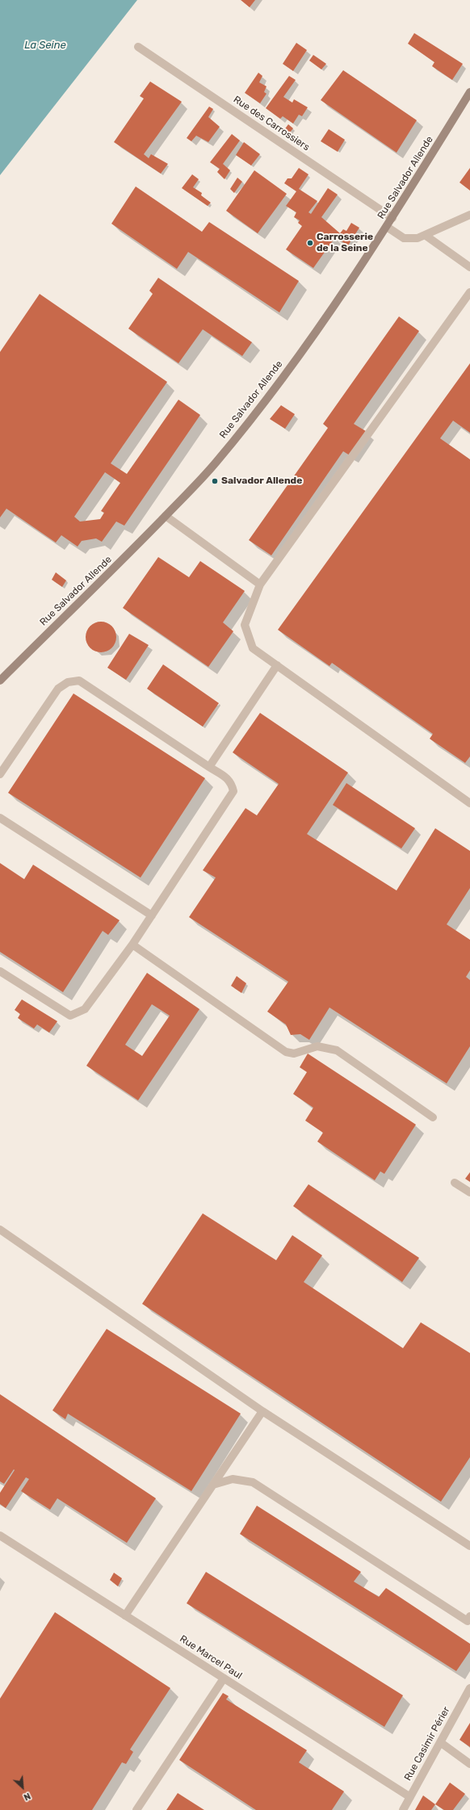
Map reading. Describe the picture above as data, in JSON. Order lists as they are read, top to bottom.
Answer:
{
  "streets": {
    "street": [
      "Rue des Carrossiers",
      "Rue Salvador Allende",
      "Rue Marcel Paul",
      "Rue Casimir Périer"
    ]
  },
  "crossings": [
    ["Rue des Carrossiers", "Rue Salvador Allende"],
    ["Rue Marcel Paul", "Rue Casimir Périer"]
  ],
  "water": ["La Seine"],
  "places": ["Carrosserie de la Seine", "Salvador Allende"],
  "north": "bottom right"
}
